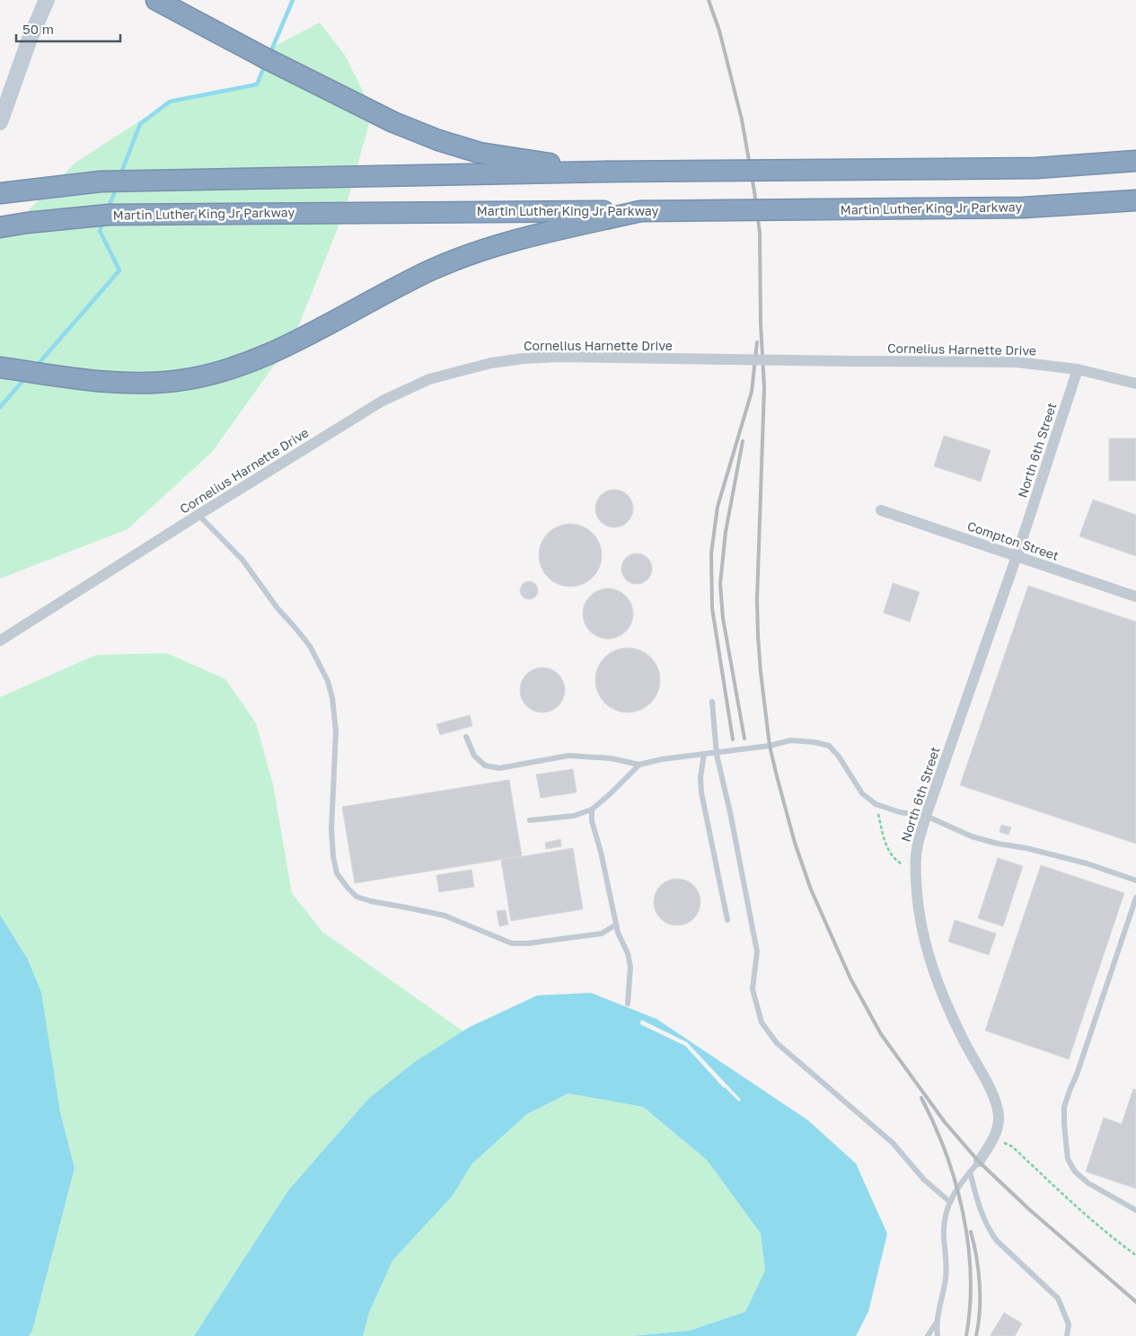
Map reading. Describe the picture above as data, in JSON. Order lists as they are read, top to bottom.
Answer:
{
  "streets": {
    "highway": ["Martin Luther King Jr Parkway"],
    "street": ["Cornelius Harnette Drive", "North 6th Street", "Compton Street"]
  },
  "crossings": [
    ["Cornelius Harnette Drive", "North 6th Street"],
    ["North 6th Street", "Compton Street"]
  ],
  "scale_bar": "50 m"
}
